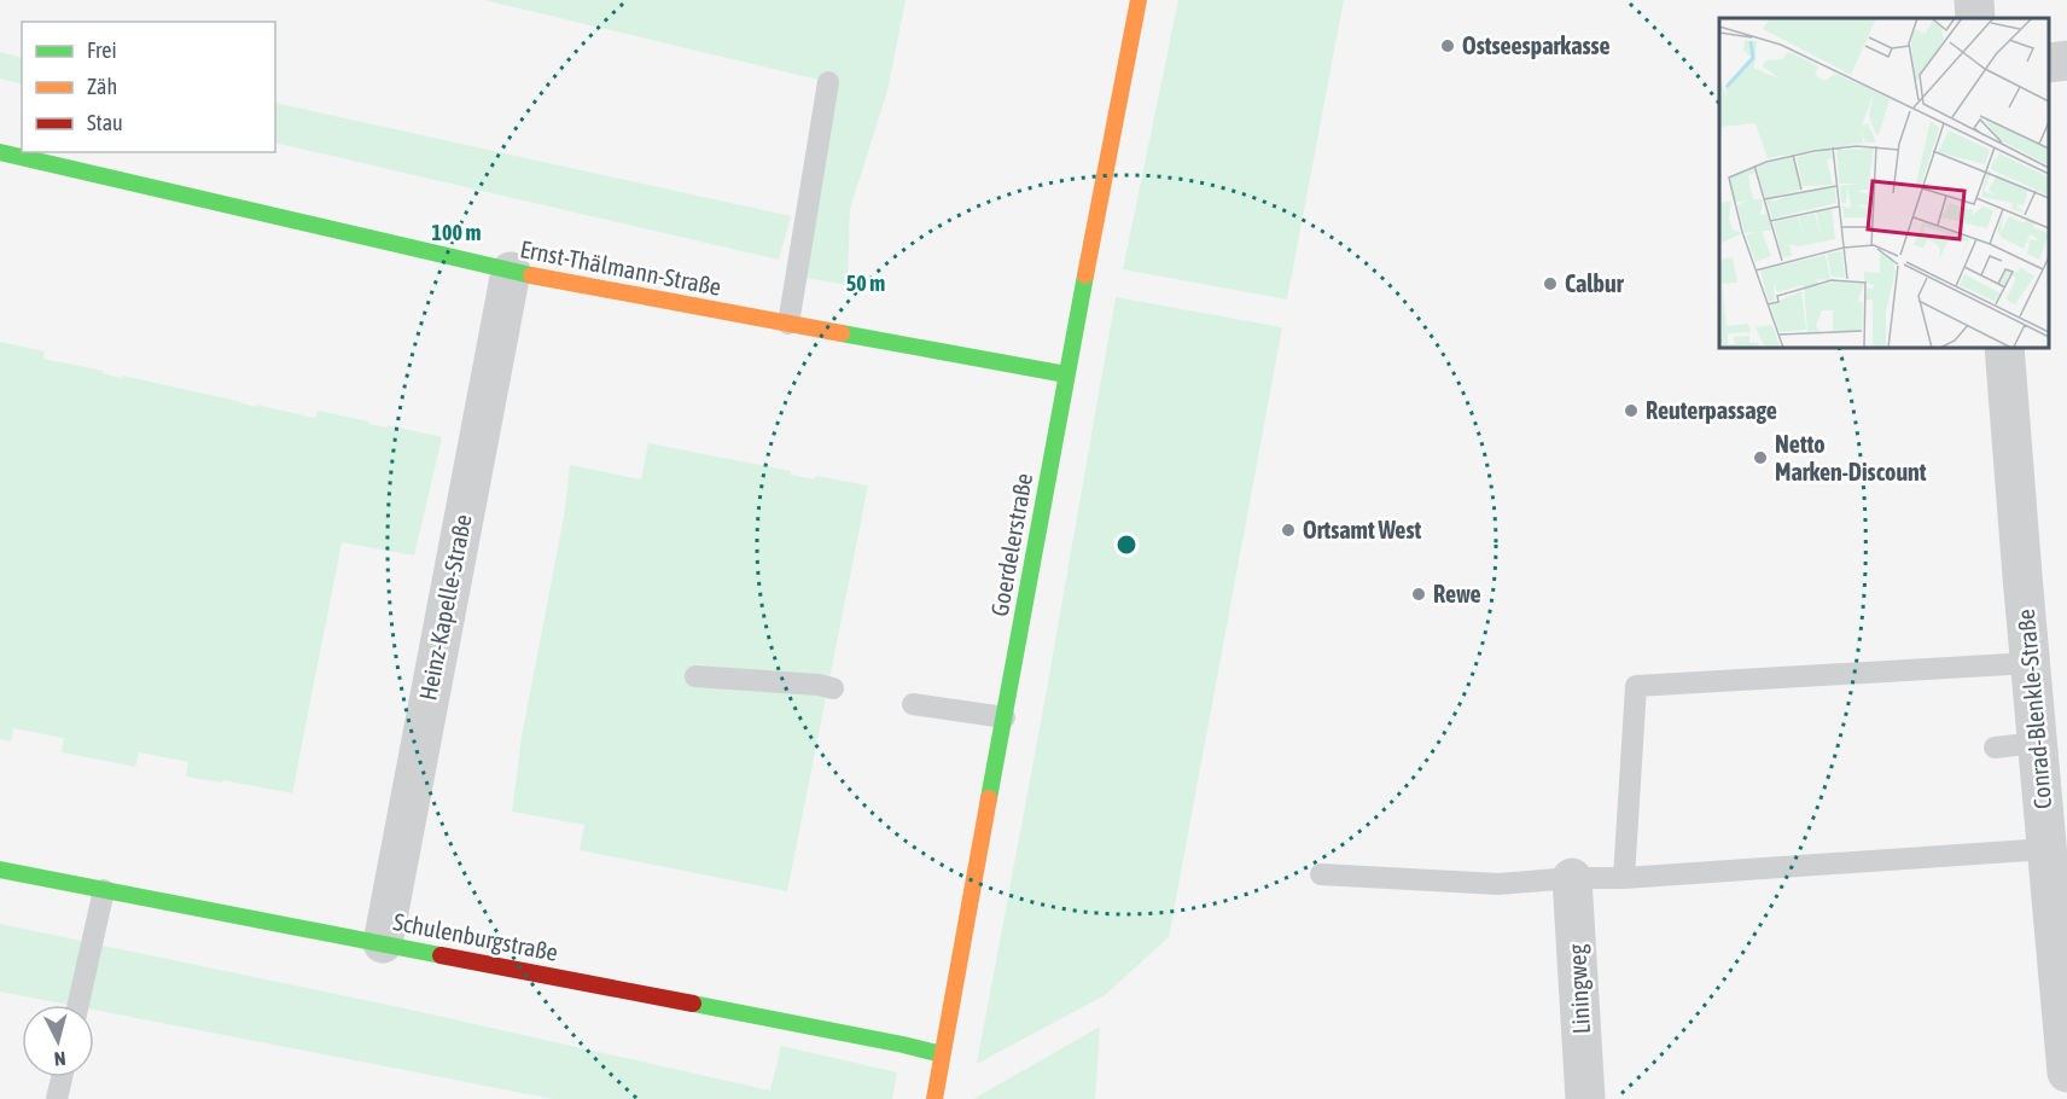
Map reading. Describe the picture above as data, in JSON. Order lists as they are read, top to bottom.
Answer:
{
  "streets": {
    "street": [
      "Ernst-Thälmann-Straße",
      "Goerdelerstraße",
      "Heinz-Kapelle-Straße",
      "Conrad-Blenkle-Straße",
      "Schulenburgstraße",
      "Liningweg"
    ]
  },
  "crossings": [
    ["Ernst-Thälmann-Straße", "Goerdelerstraße"],
    ["Ernst-Thälmann-Straße", "Heinz-Kapelle-Straße"],
    ["Goerdelerstraße", "Schulenburgstraße"],
    ["Heinz-Kapelle-Straße", "Schulenburgstraße"]
  ],
  "places": [
    "Ostseesparkasse",
    "Calbur",
    "Reuterpassage",
    "Netto Marken-Discount",
    "Ortsamt West",
    "Rewe"
  ],
  "legend": ["Frei", "Zäh", "Stau"],
  "north": "bottom",
  "rings": ["100 m", "50 m"]
}
